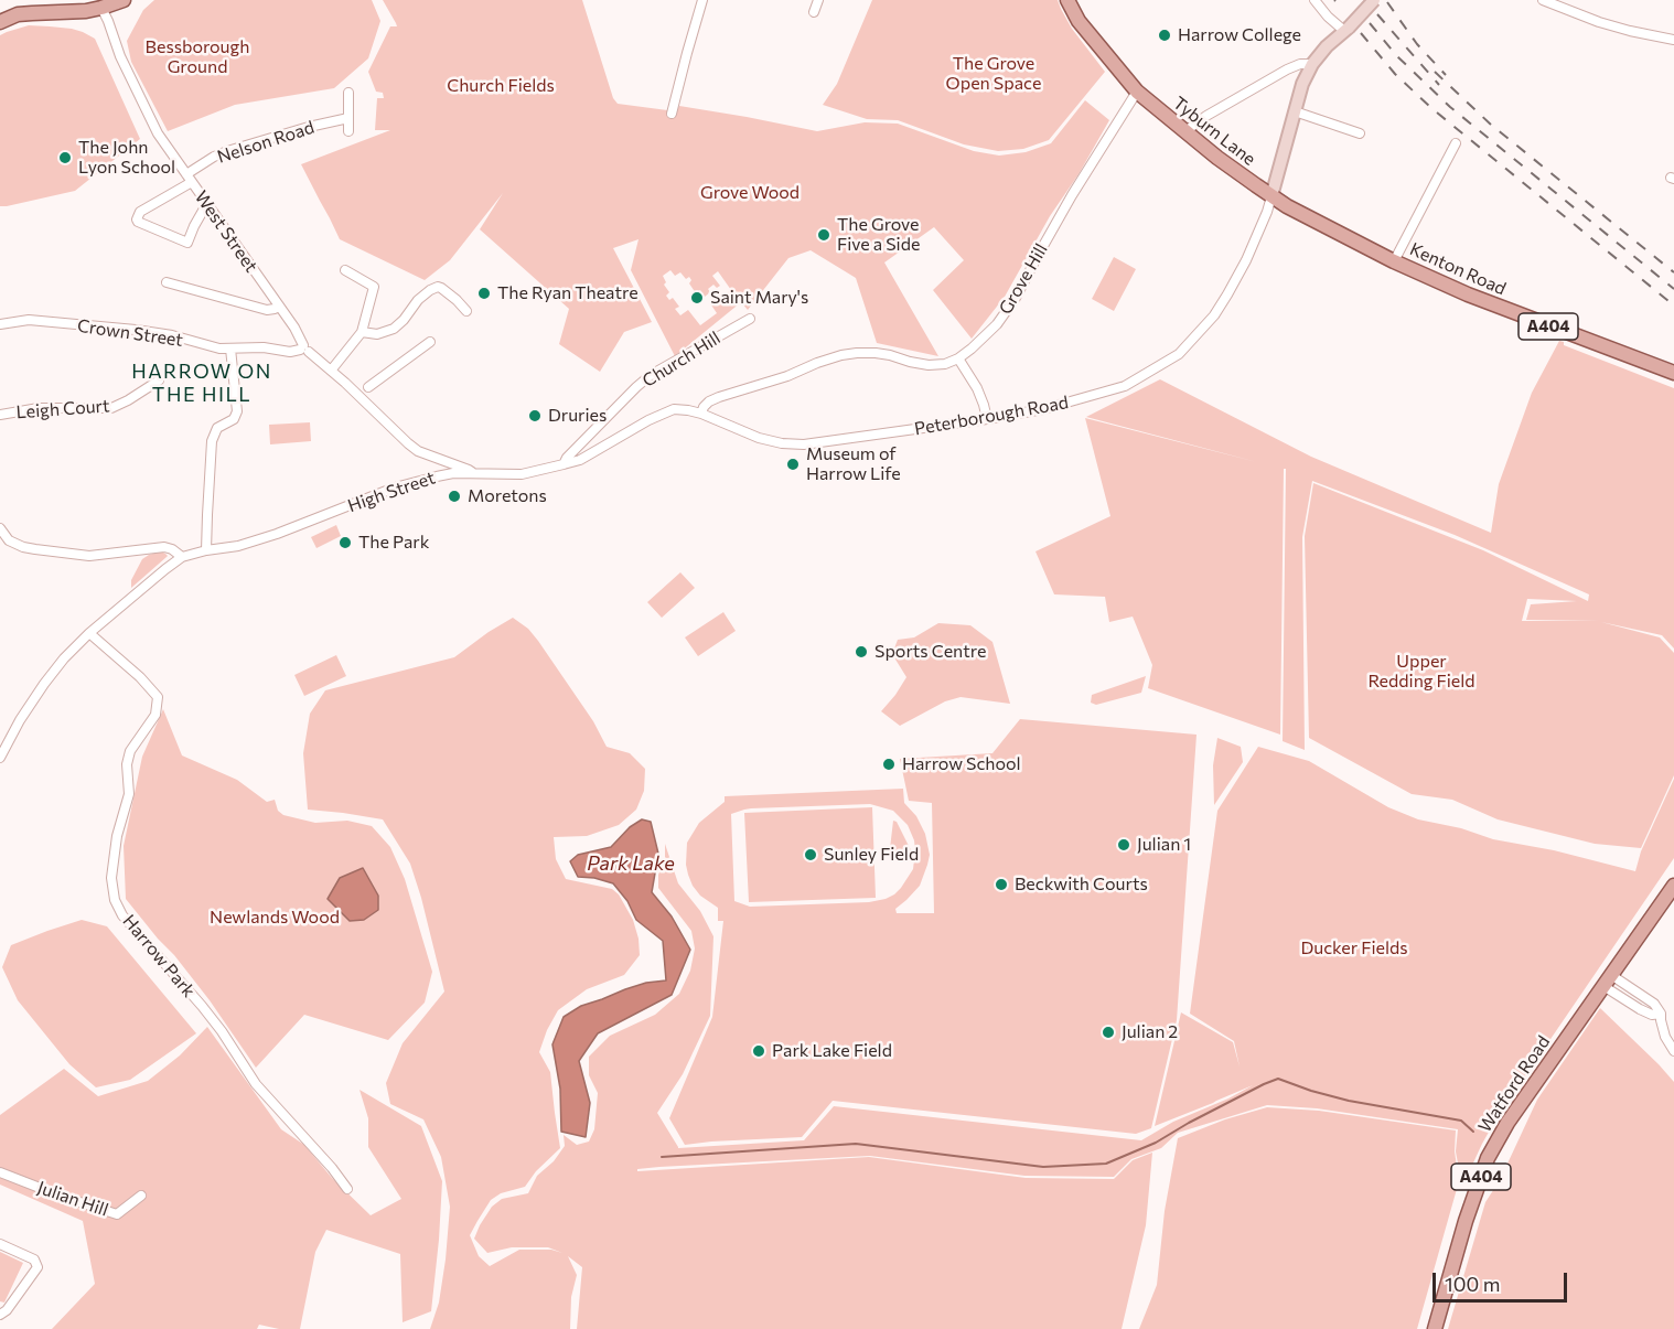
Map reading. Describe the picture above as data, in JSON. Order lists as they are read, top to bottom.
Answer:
{
  "streets": {
    "main road": [
      "Tyburn Lane",
      "Kenton Road",
      "A404",
      "Peterborough Road",
      "Watford Road"
    ],
    "street": [
      "Nelson Road",
      "West Street",
      "Grove Hill",
      "Crown Street",
      "Church Hill",
      "Leigh Court",
      "High Street",
      "Harrow Park",
      "Julian Hill"
    ]
  },
  "crossings": [
    ["Tyburn Lane", "Kenton Road"],
    ["Tyburn Lane", "Grove Hill"],
    ["Tyburn Lane", "A404"],
    ["Tyburn Lane", "Peterborough Road"],
    ["Nelson Road", "West Street"],
    ["West Street", "Crown Street"],
    ["West Street", "High Street"],
    ["Kenton Road", "Peterborough Road"],
    ["Grove Hill", "A404"],
    ["Grove Hill", "Peterborough Road"],
    ["Grove Hill", "High Street"],
    ["Church Hill", "High Street"],
    ["Peterborough Road", "High Street"],
    ["High Street", "Harrow Park"]
  ],
  "districts": ["HARROW ON THE HILL"],
  "water": ["Park Lake"],
  "parks": [
    "Bessborough Ground",
    "The Grove Open Space",
    "Church Fields",
    "Grove Wood",
    "Upper Redding Field",
    "Newlands Wood",
    "Ducker Fields"
  ],
  "places": [
    "Harrow College",
    "The John Lyon School",
    "The Grove Five a Side",
    "The Ryan Theatre",
    "Saint Mary's",
    "Druries",
    "Museum of Harrow Life",
    "Moretons",
    "The Park",
    "Sports Centre",
    "Harrow School",
    "Julian 1",
    "Sunley Field",
    "Beckwith Courts",
    "Julian 2",
    "Park Lake Field"
  ],
  "scale_bar": "100 m"
}
